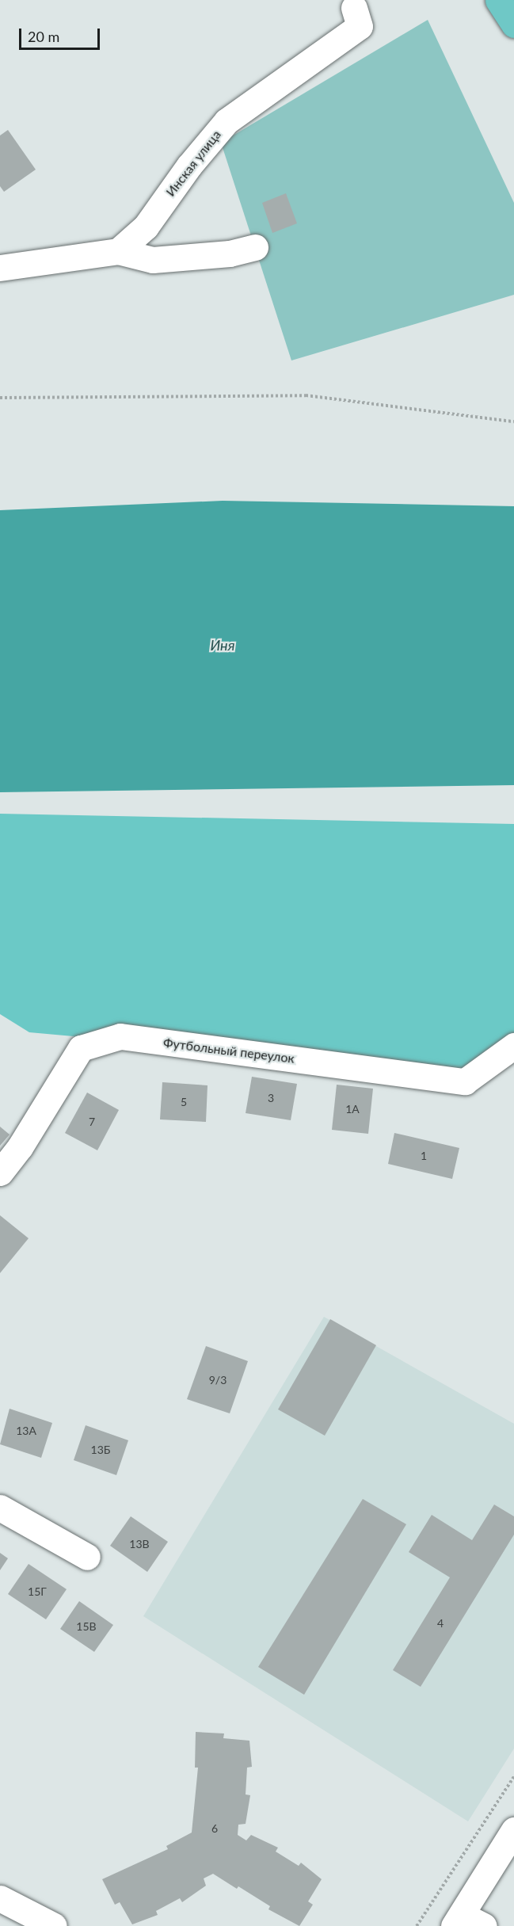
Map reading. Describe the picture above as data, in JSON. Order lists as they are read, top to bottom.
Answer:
{
  "streets": {
    "street": ["Инская улица", "Футбольный переулок"]
  },
  "water": ["Иня"],
  "house_numbers": [
    "3",
    "5",
    "1А",
    "7",
    "1",
    "9/3",
    "13А",
    "13Б",
    "13В",
    "15Г",
    "4",
    "15В",
    "6"
  ],
  "scale_bar": "20 m"
}
